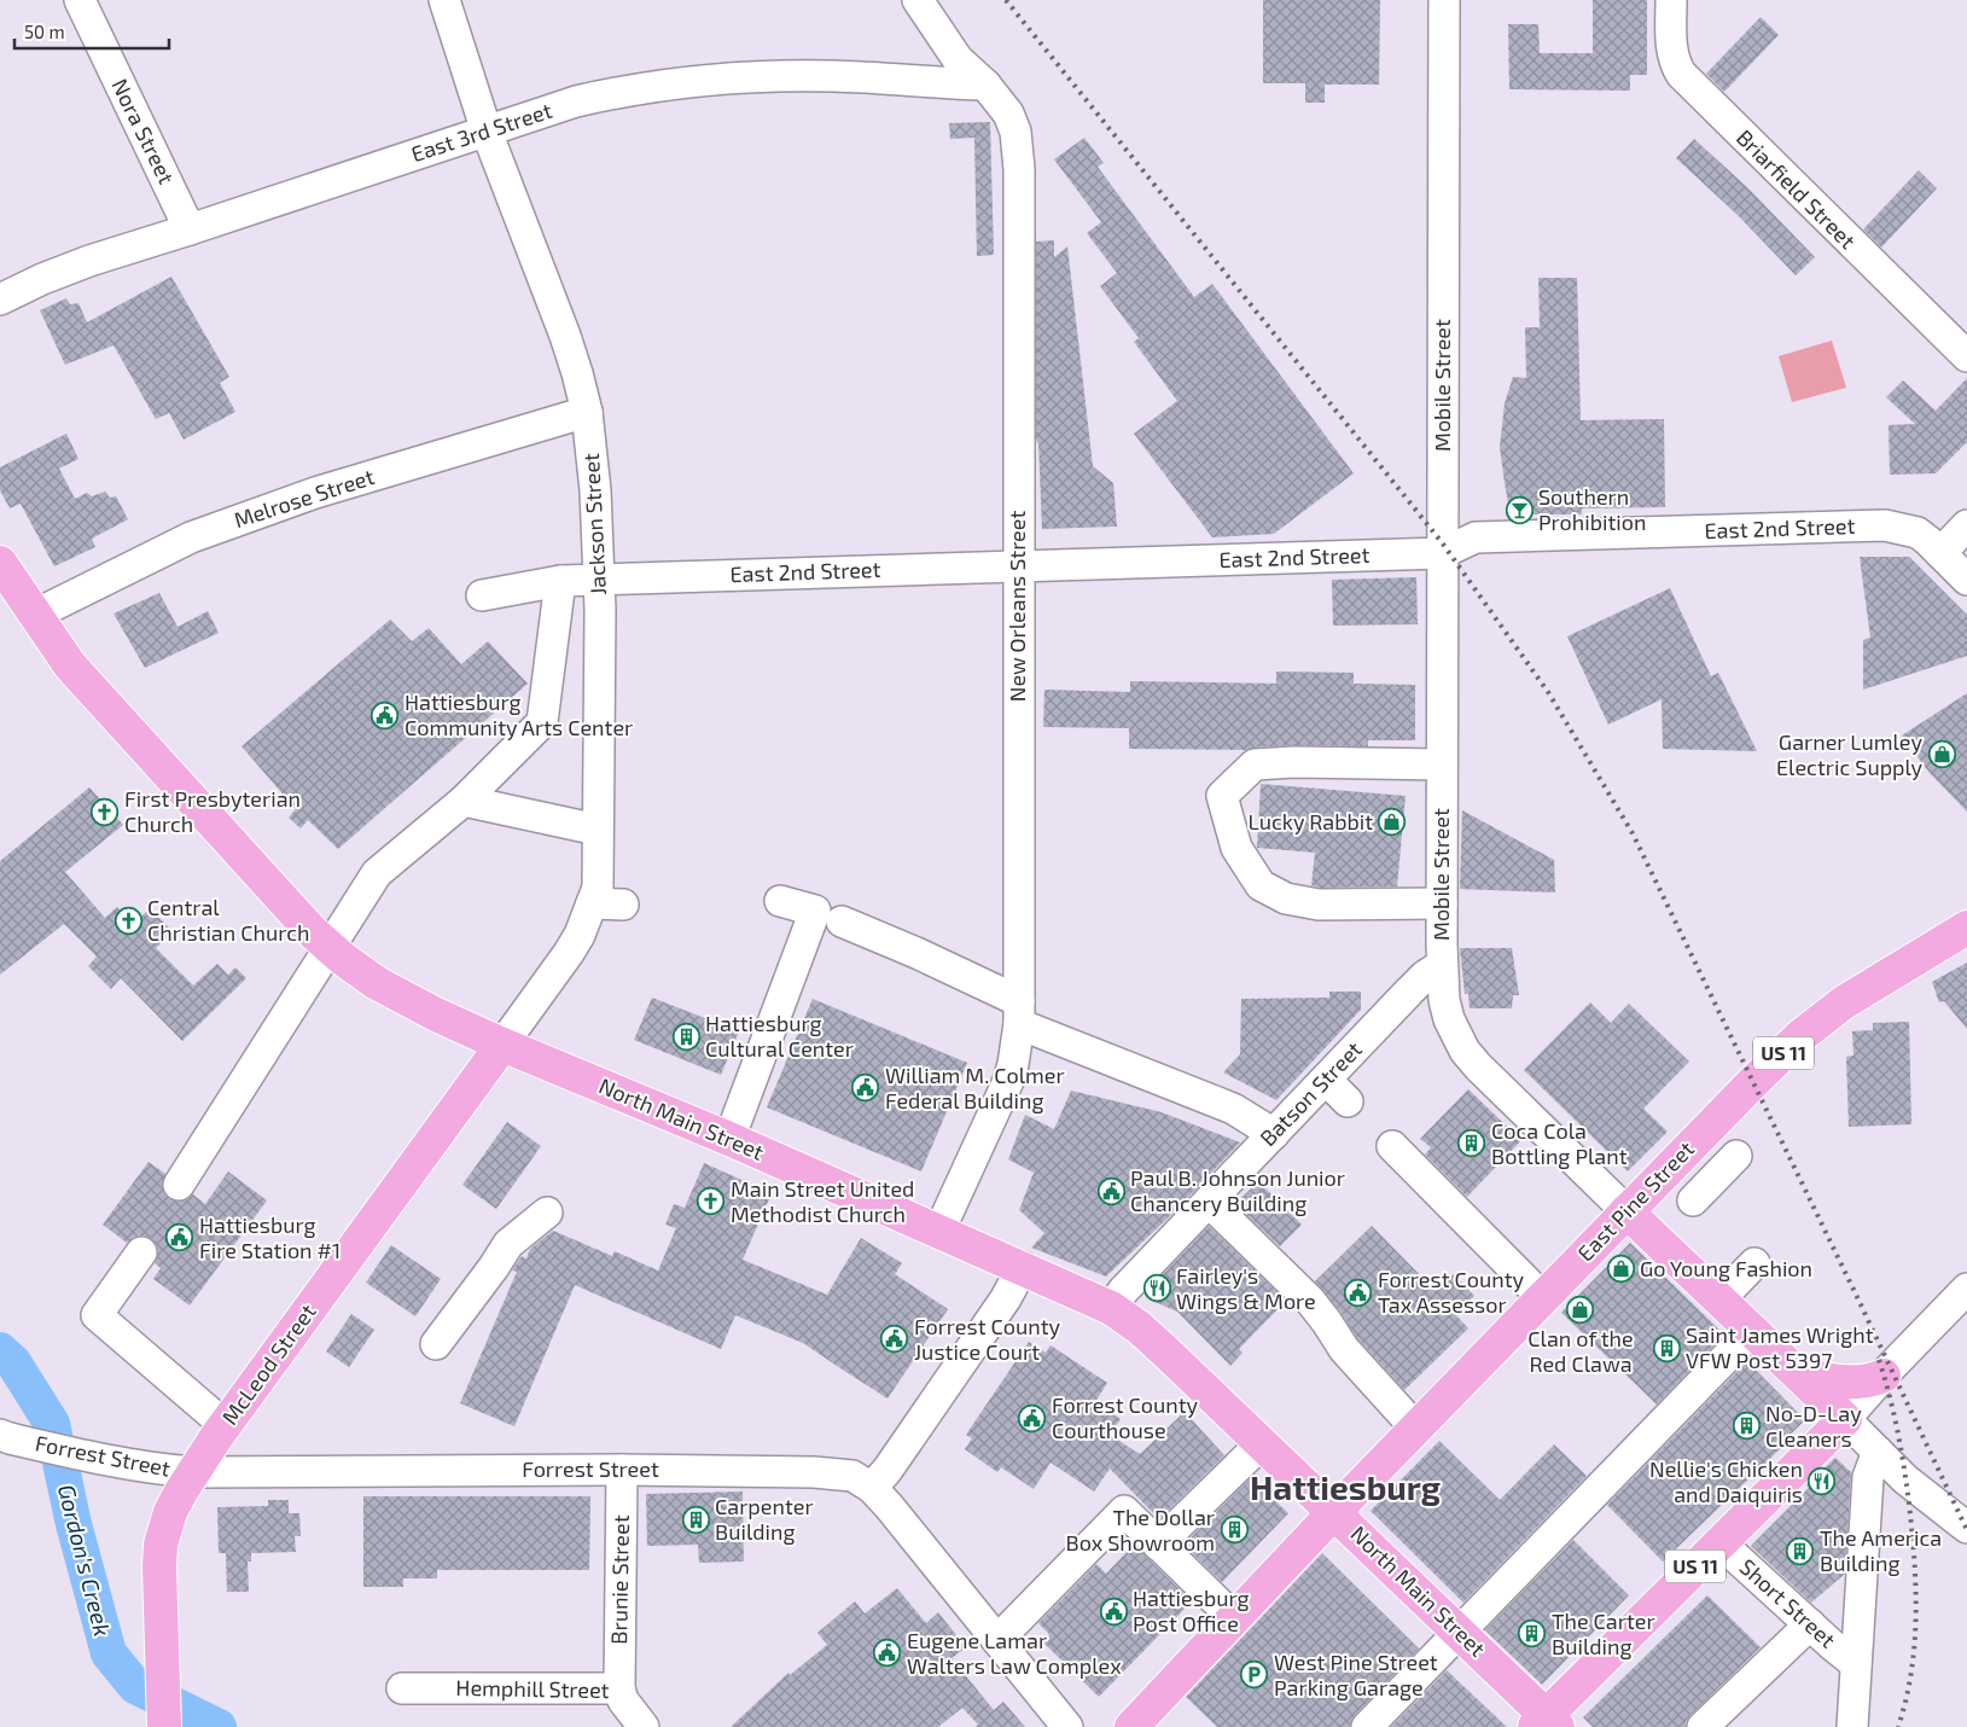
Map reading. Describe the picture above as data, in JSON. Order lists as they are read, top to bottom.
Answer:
{
  "streets": {
    "main road": [
      "Mobile Street",
      "US 11",
      "North Main Street",
      "East Pine Street",
      "McLeod Street"
    ],
    "street": [
      "Nora Street",
      "East 3rd Street",
      "Briarfield Street",
      "Melrose Street",
      "Jackson Street",
      "East 2nd Street",
      "New Orleans Street",
      "Batson Street",
      "Forrest Street",
      "Brunie Street",
      "Short Street",
      "Hemphill Street"
    ]
  },
  "crossings": [
    ["Nora Street", "East 3rd Street"],
    ["East 3rd Street", "Jackson Street"],
    ["East 3rd Street", "New Orleans Street"],
    ["Mobile Street", "East 2nd Street"],
    ["Mobile Street", "US 11"],
    ["Mobile Street", "Batson Street"],
    ["Mobile Street", "East Pine Street"],
    ["Melrose Street", "Jackson Street"],
    ["Melrose Street", "North Main Street"],
    ["Jackson Street", "East 2nd Street"],
    ["Jackson Street", "North Main Street"],
    ["Jackson Street", "McLeod Street"],
    ["East 2nd Street", "New Orleans Street"],
    ["New Orleans Street", "North Main Street"],
    ["US 11", "North Main Street"],
    ["US 11", "East Pine Street"],
    ["US 11", "Short Street"],
    ["Batson Street", "North Main Street"],
    ["North Main Street", "East Pine Street"],
    ["North Main Street", "McLeod Street"],
    ["McLeod Street", "Forrest Street"],
    ["Forrest Street", "Brunie Street"],
    ["Brunie Street", "Hemphill Street"]
  ],
  "districts": ["Hattiesburg"],
  "water": ["Gordon's Creek"],
  "places": {
    "bar": ["Southern Prohibition"],
    "public building": [
      "Hattiesburg Community Arts Center",
      "William M. Colmer Federal Building",
      "Paul B. Johnson Junior Chancery Building",
      "Hattiesburg Fire Station #1",
      "Forrest County Tax Assessor",
      "Forrest County Justice Court",
      "Forrest County Courthouse",
      "Hattiesburg Post Office",
      "Eugene Lamar Walters Law Complex"
    ],
    "shop": [
      "Garner Lumley Electric Supply",
      "Lucky Rabbit",
      "Go Young Fashion",
      "Clan of the Red Clawa"
    ],
    "church": ["First Presbyterian Church", "Central Christian Church", "Main Street United Methodist Church"],
    "building": [
      "Hattiesburg Cultural Center",
      "Coca Cola Bottling Plant",
      "Saint James Wright VFW Post 5397",
      "No-D-Lay Cleaners",
      "Carpenter Building",
      "The Dollar Box Showroom",
      "The America Building",
      "The Carter Building"
    ],
    "restaurant": ["Fairley's Wings & More", "Nellie's Chicken and Daiquiris"],
    "parking": ["West Pine Street Parking Garage"]
  },
  "scale_bar": "50 m"
}
